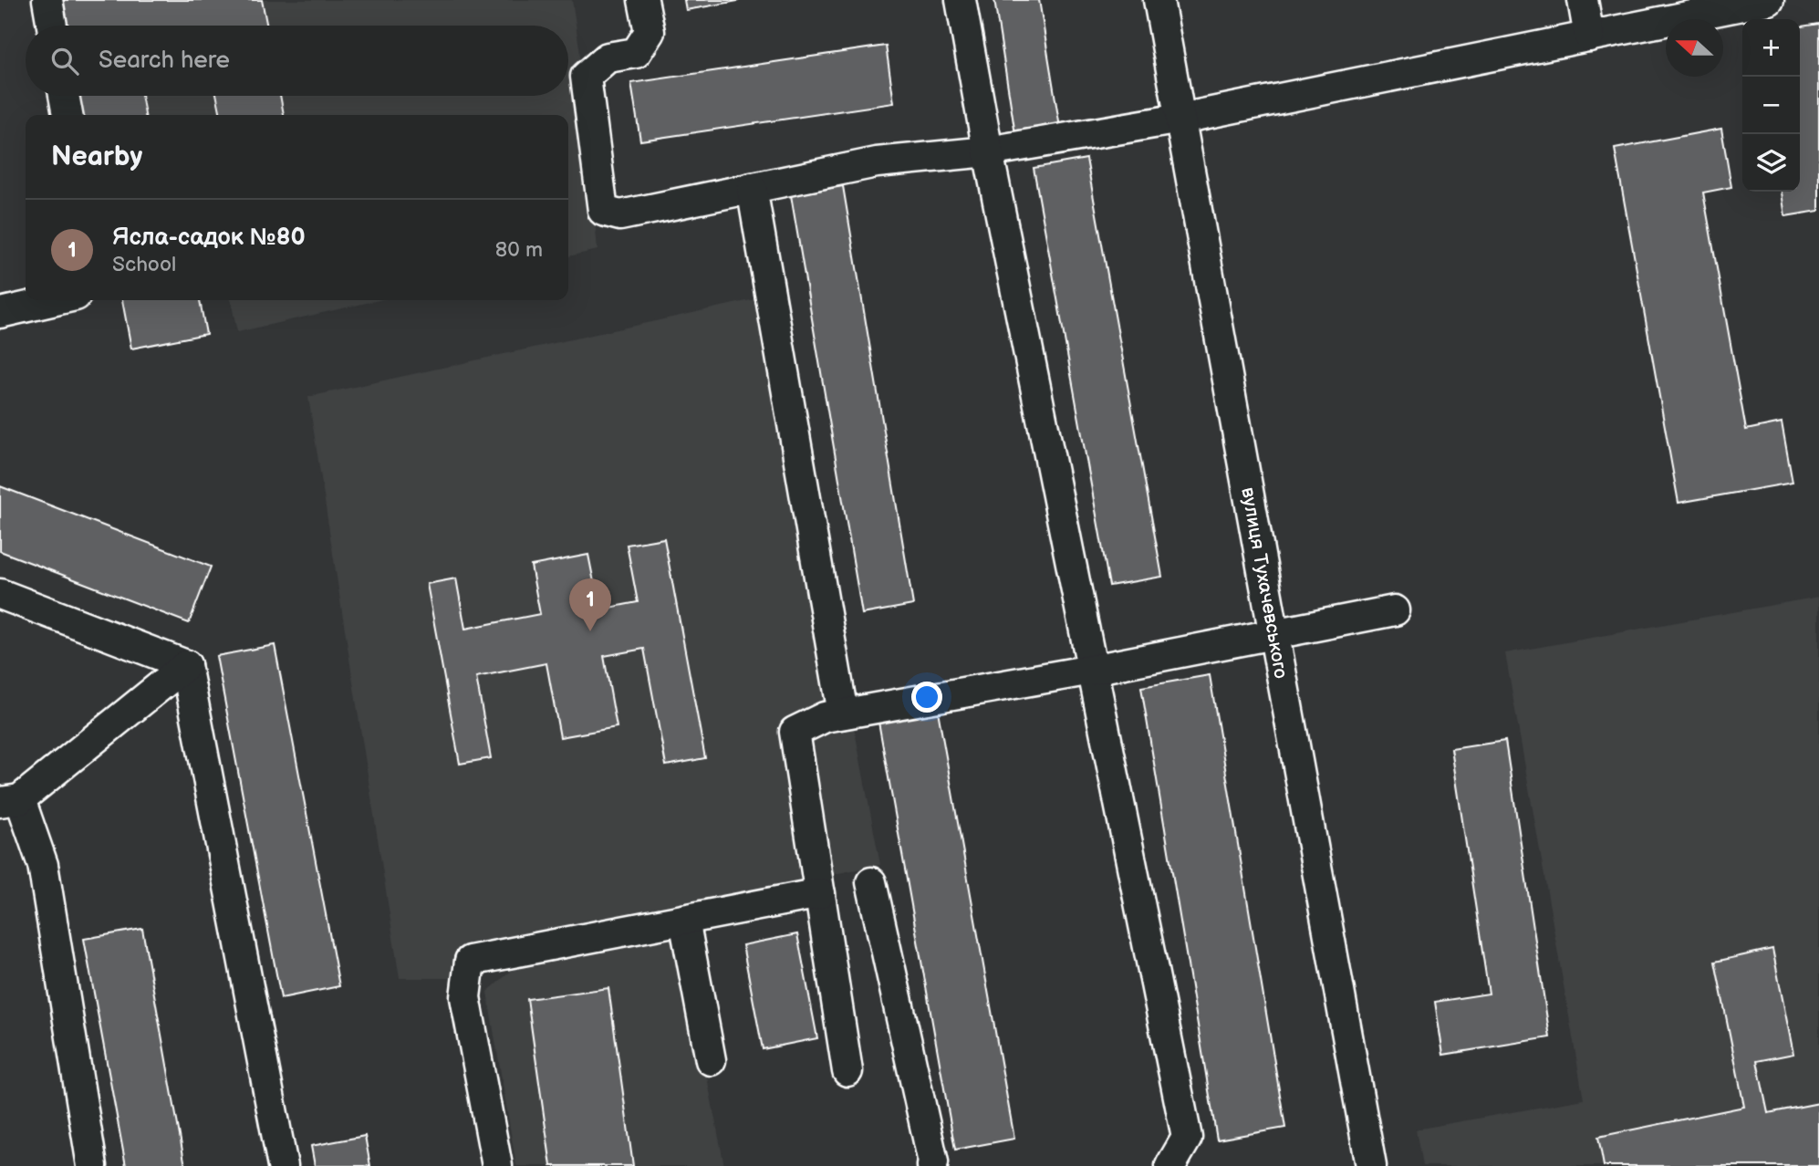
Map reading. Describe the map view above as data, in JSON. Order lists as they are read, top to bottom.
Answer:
{
  "streets": {
    "street": ["вулиця Тухачевського"]
  },
  "north": "left",
  "page": {
    "map_buttons": ["+", "−"],
    "search": "Search here",
    "heading": "Nearby",
    "list": [
      {
        "mark": "1",
        "name": "Ясла-садок №80",
        "note": "School",
        "value": "80 m"
      }
    ],
    "pins": "1"
  }
}
